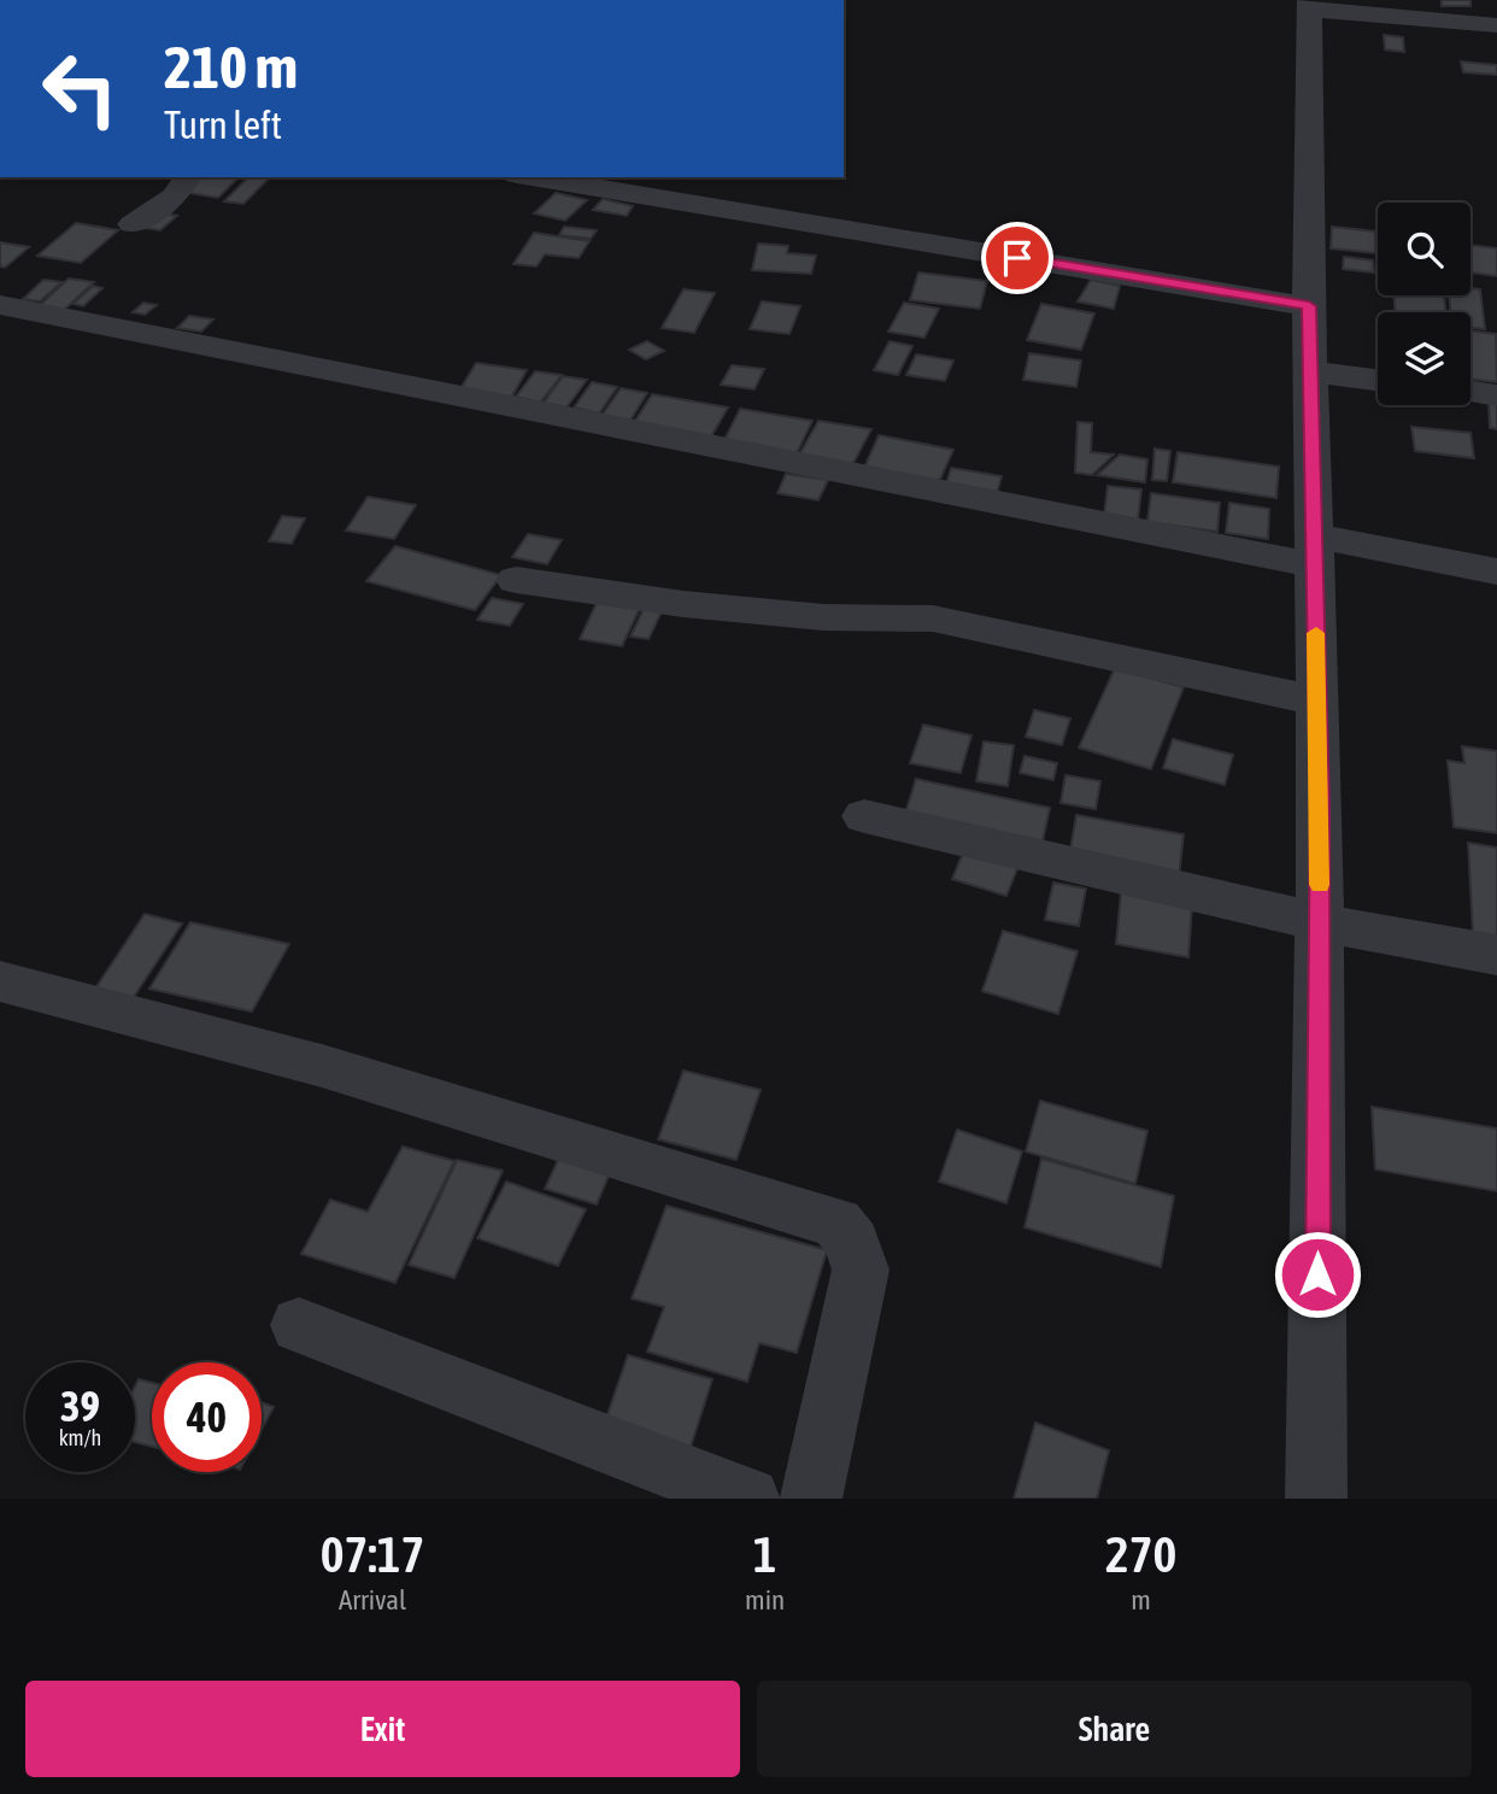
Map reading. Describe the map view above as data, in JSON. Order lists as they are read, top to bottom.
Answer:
{
  "page": {
    "turn": ["210 m", "Turn left"],
    "speed": "39 km/h",
    "limit": "40",
    "eta": [
      "07:17",
      "Arrival",
      "1",
      "min",
      "270",
      "m"
    ],
    "buttons": ["Exit", "Share"]
  }
}
